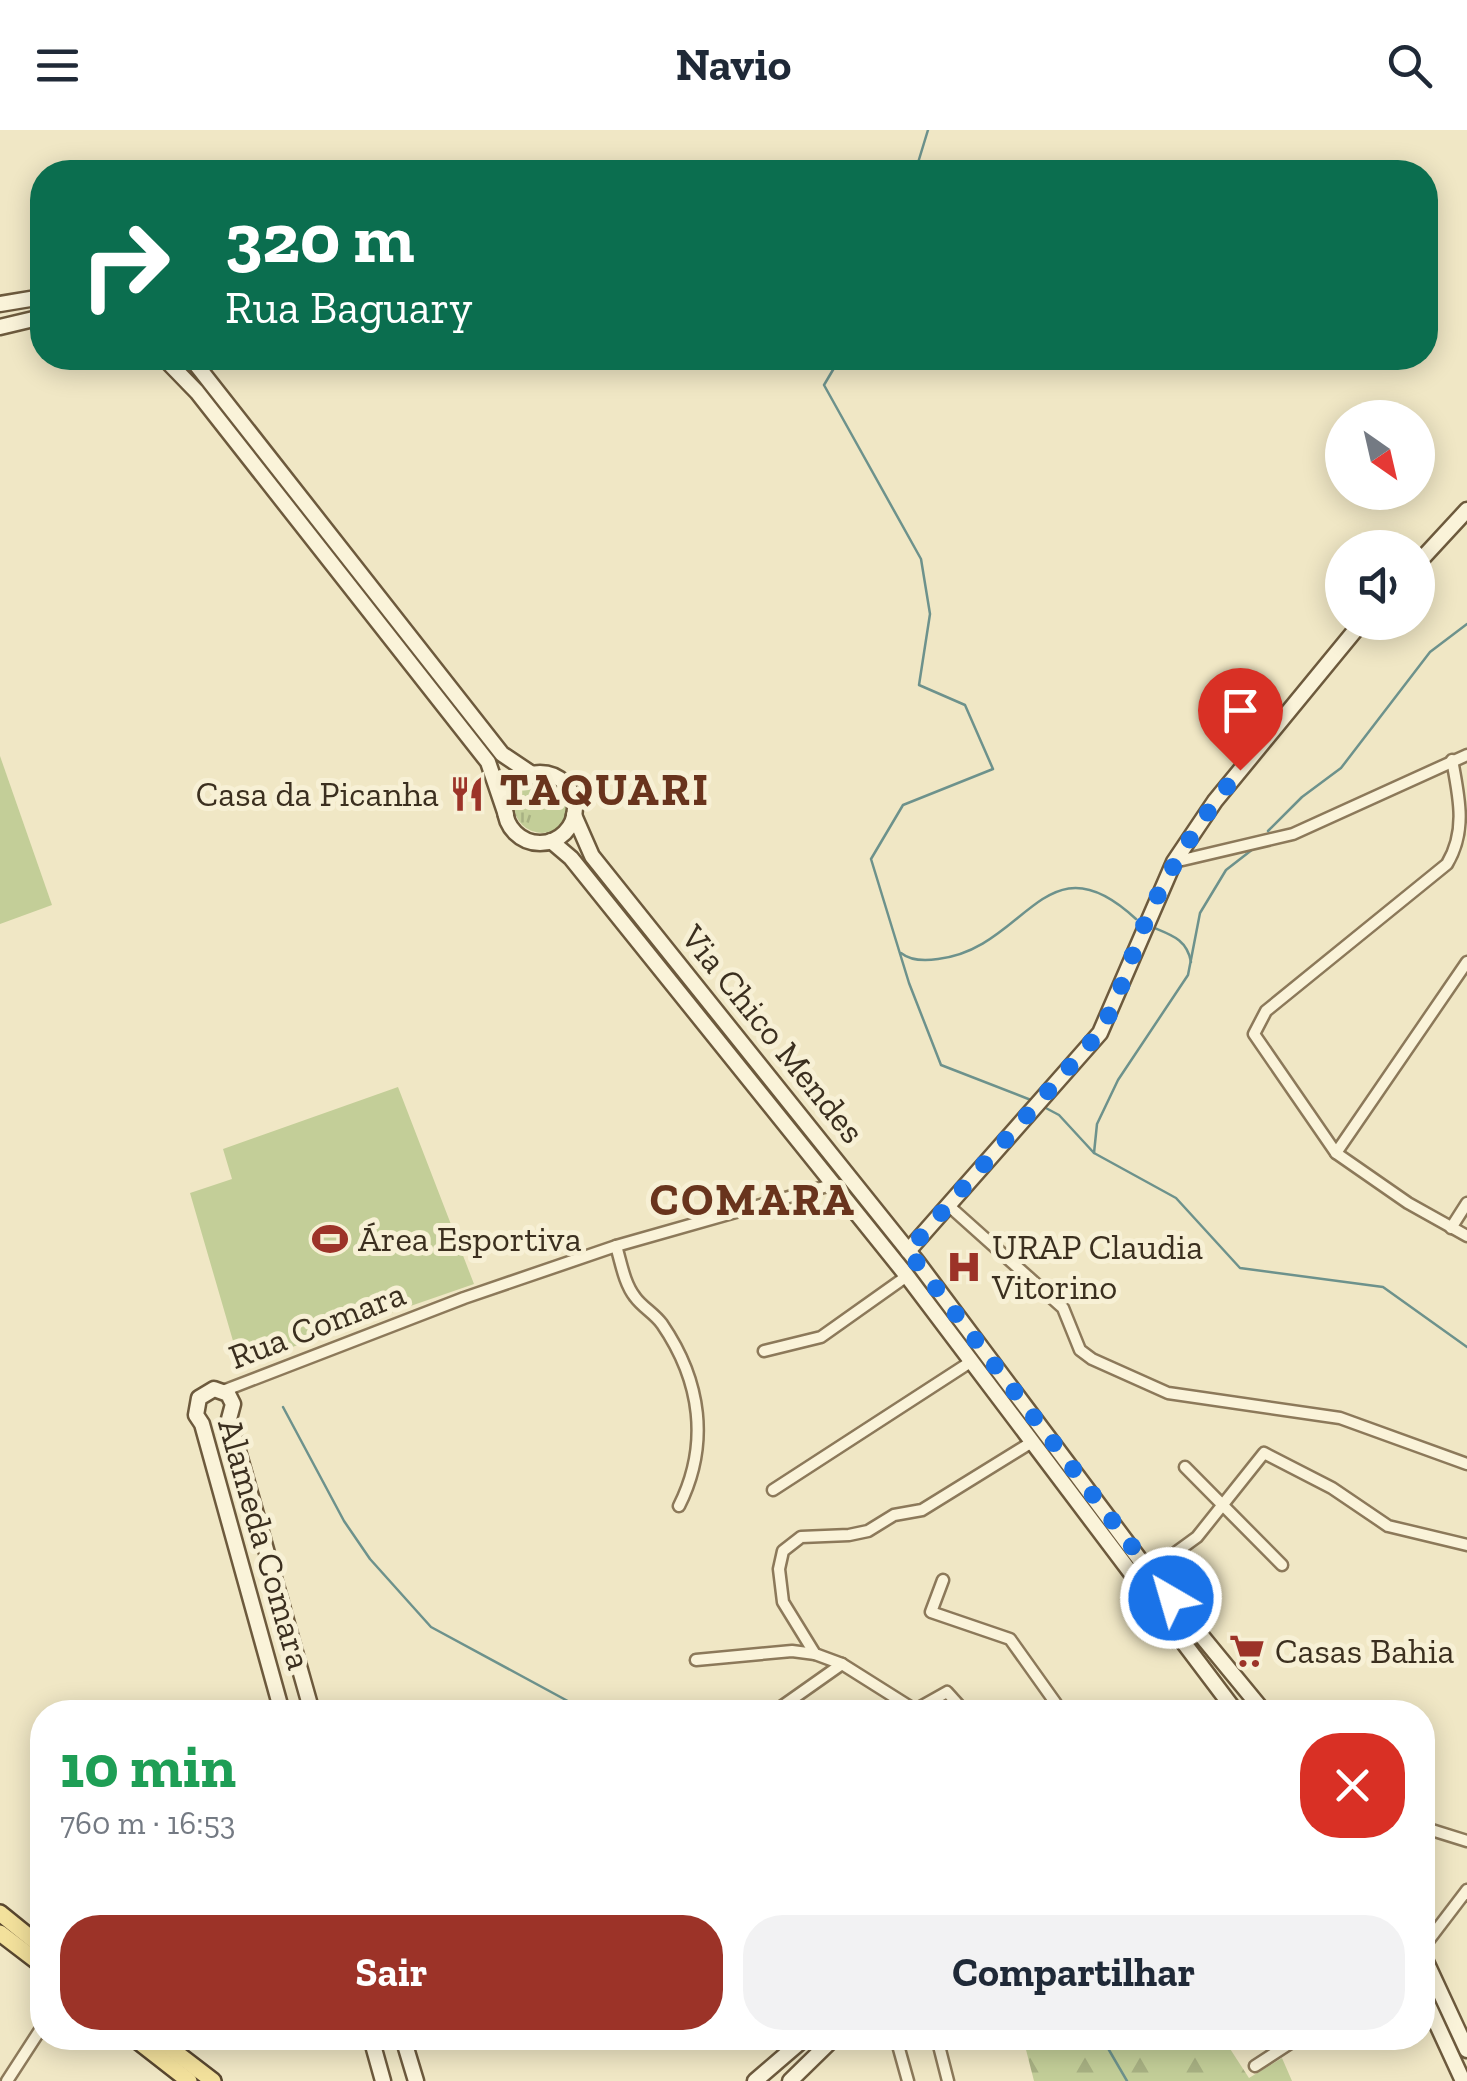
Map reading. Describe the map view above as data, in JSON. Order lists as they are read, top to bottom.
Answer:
{
  "streets": {
    "main road": ["Via Chico Mendes", "Alameda Comara"],
    "street": ["Rua Comara"]
  },
  "crossings": [
    ["Via Chico Mendes", "Rua Comara"],
    ["Rua Comara", "Alameda Comara"]
  ],
  "districts": ["TAQUARI", "COMARA"],
  "places": {
    "restaurant": ["Casa da Picanha"],
    "sports": ["Área Esportiva"],
    "hospital": ["URAP Claudia Vitorino"],
    "supermarket": ["Casas Bahia"]
  },
  "north": "bottom right",
  "page": {
    "header": "Navio",
    "turn": ["320 m", "Rua Baguary"],
    "heading": ["10 min", "760 m · 16:53"],
    "buttons": ["Sair", "Compartilhar"]
  }
}
